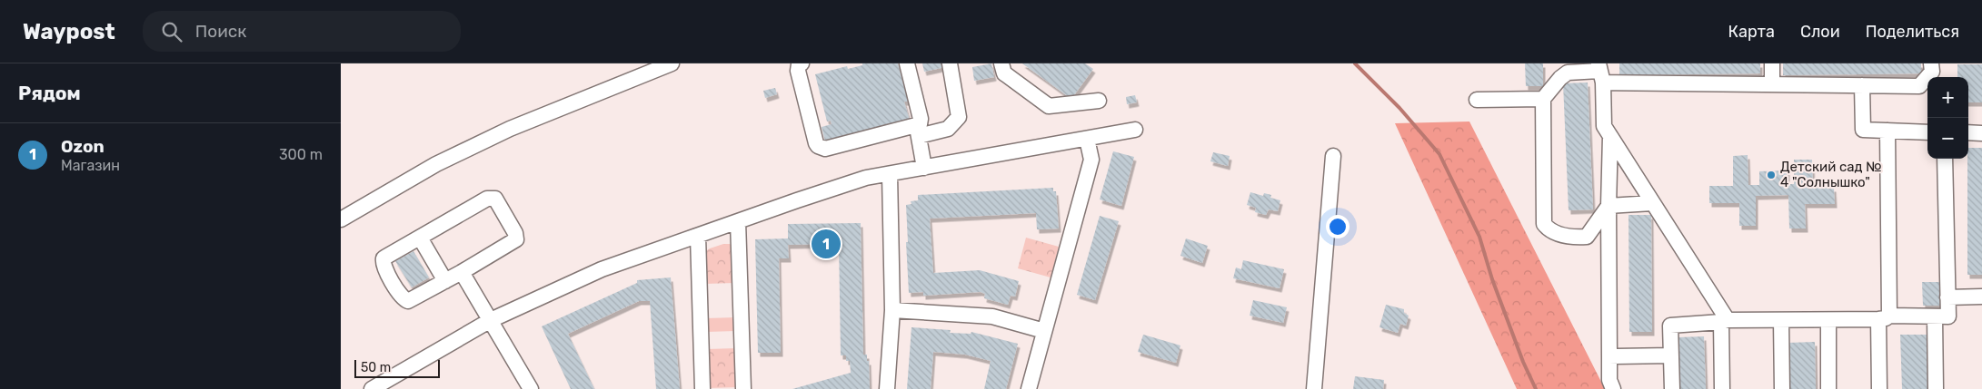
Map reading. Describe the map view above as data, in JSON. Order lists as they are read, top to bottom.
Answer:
{
  "places": ["Детский сад № 4 \"Солнышко\""],
  "scale_bar": "50 m",
  "page": {
    "header": "Waypost",
    "search": "Поиск",
    "nav": ["Карта", "Слои", "Поделиться"],
    "heading": "Рядом",
    "map_buttons": ["+", "−"],
    "list": [
      {
        "mark": "1",
        "name": "Ozon",
        "note": "Магазин",
        "value": "300 m"
      }
    ],
    "pins": "1",
    "scale": "50 m"
  }
}
